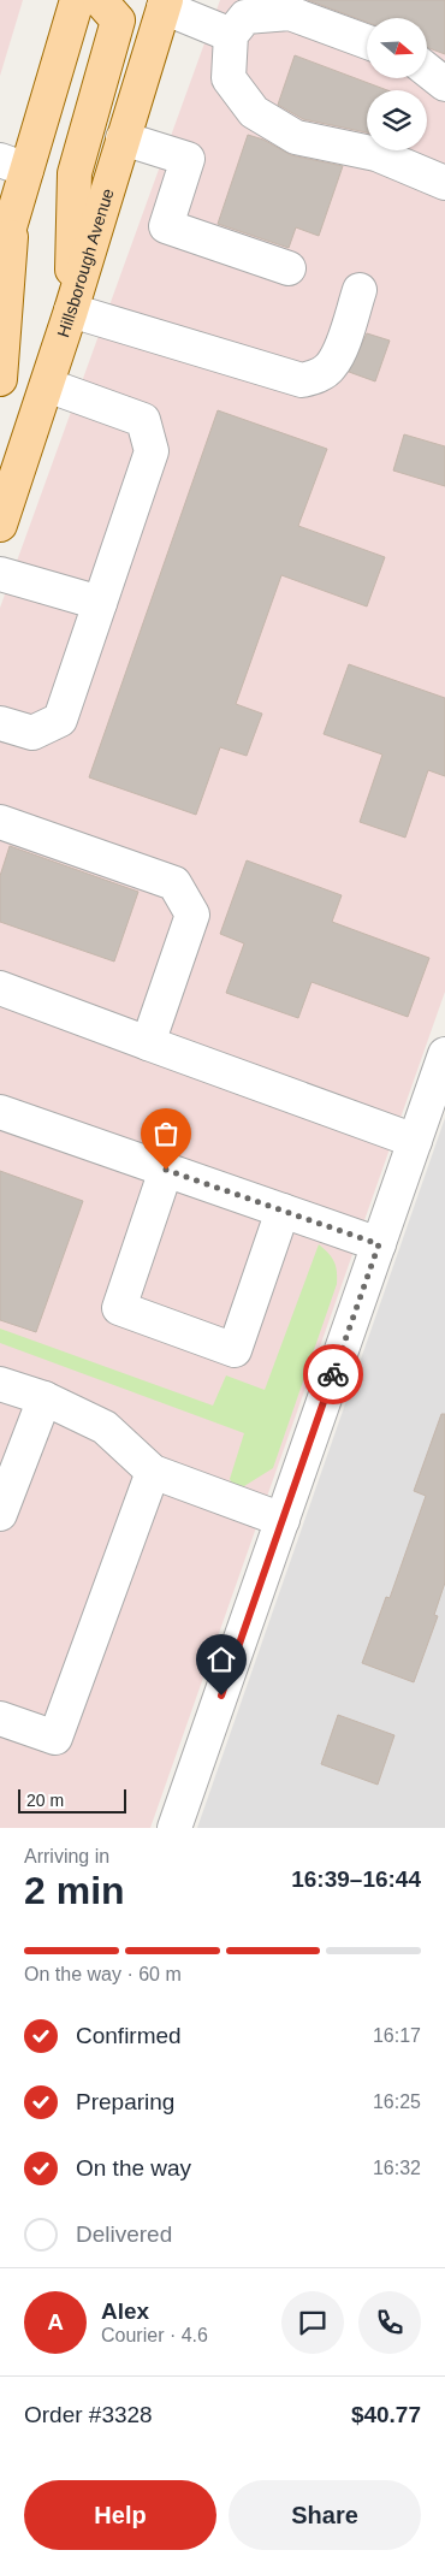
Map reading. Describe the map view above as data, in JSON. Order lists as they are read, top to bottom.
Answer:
{
  "streets": {
    "main road": ["Hillsborough Avenue"]
  },
  "scale_bar": "20 m",
  "north": "right",
  "page": {
    "scale": "20 m",
    "heading": ["2 min", "Arriving in", "16:39–16:44"],
    "panel": [
      "Alex",
      "Courier · 4.6",
      "Order #3328",
      "$40.77"
    ],
    "bar": "On the way · 60 m",
    "list": [
      ["Confirmed", "16:17"],
      ["Preparing", "16:25"],
      ["On the way", "16:32"],
      "Delivered"
    ],
    "round": "A",
    "buttons": ["Help", "Share"]
  }
}
